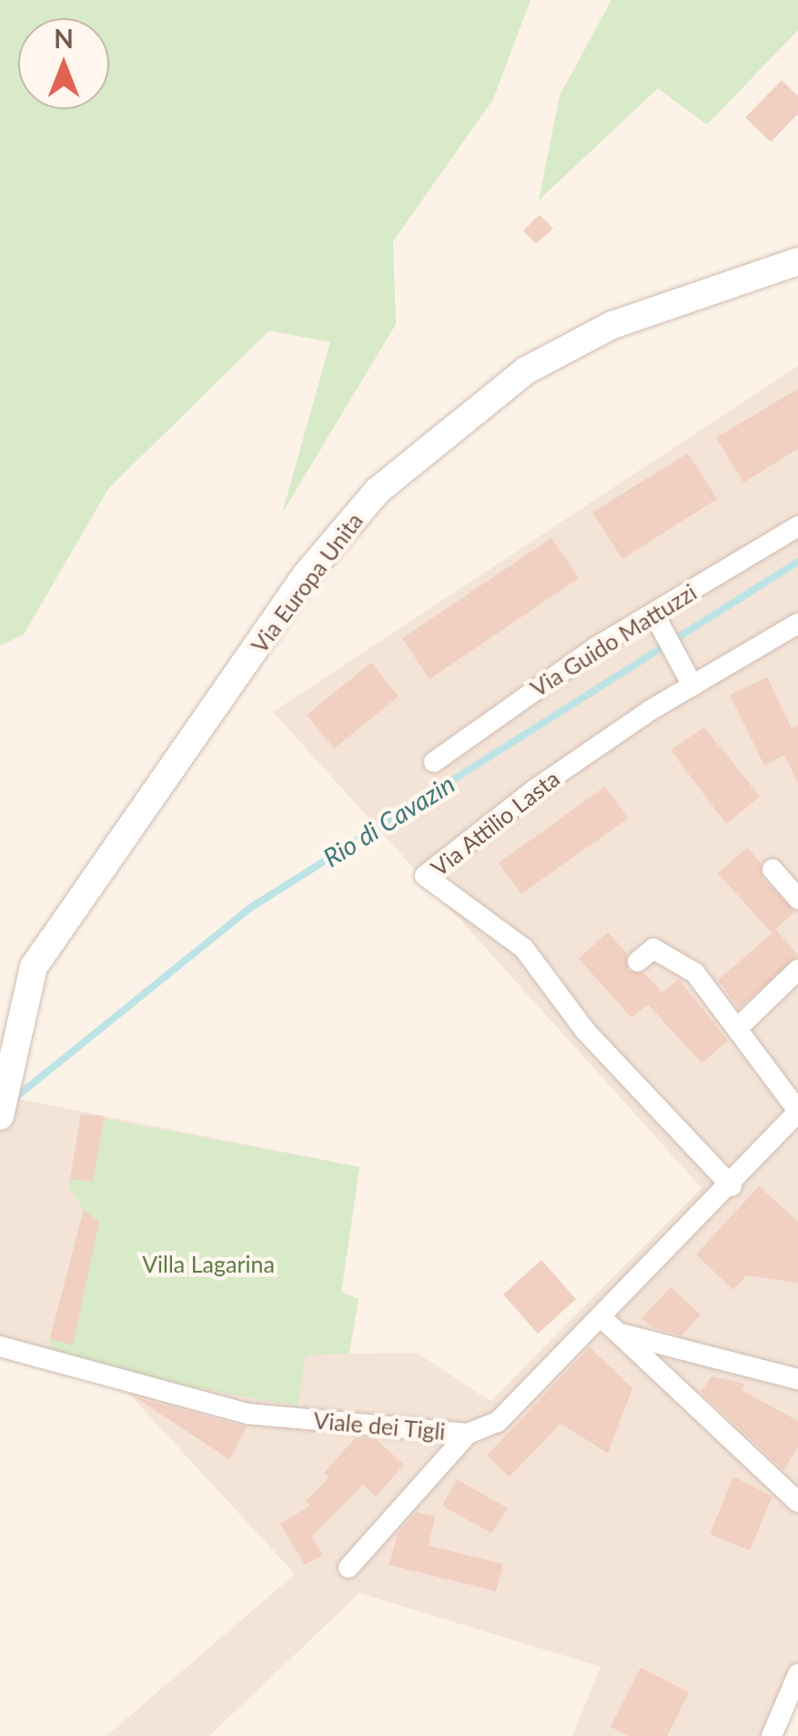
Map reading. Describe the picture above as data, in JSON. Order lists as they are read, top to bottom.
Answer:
{
  "streets": {
    "main road": ["Via Europa Unita"],
    "street": ["Via Guido Mattuzzi", "Via Attilio Lasta", "Viale dei Tigli"]
  },
  "crossings": [
    ["Via Attilio Lasta", "Viale dei Tigli"]
  ],
  "water": ["Rio di Cavazin"],
  "parks": ["Villa Lagarina"],
  "north": "top"
}
